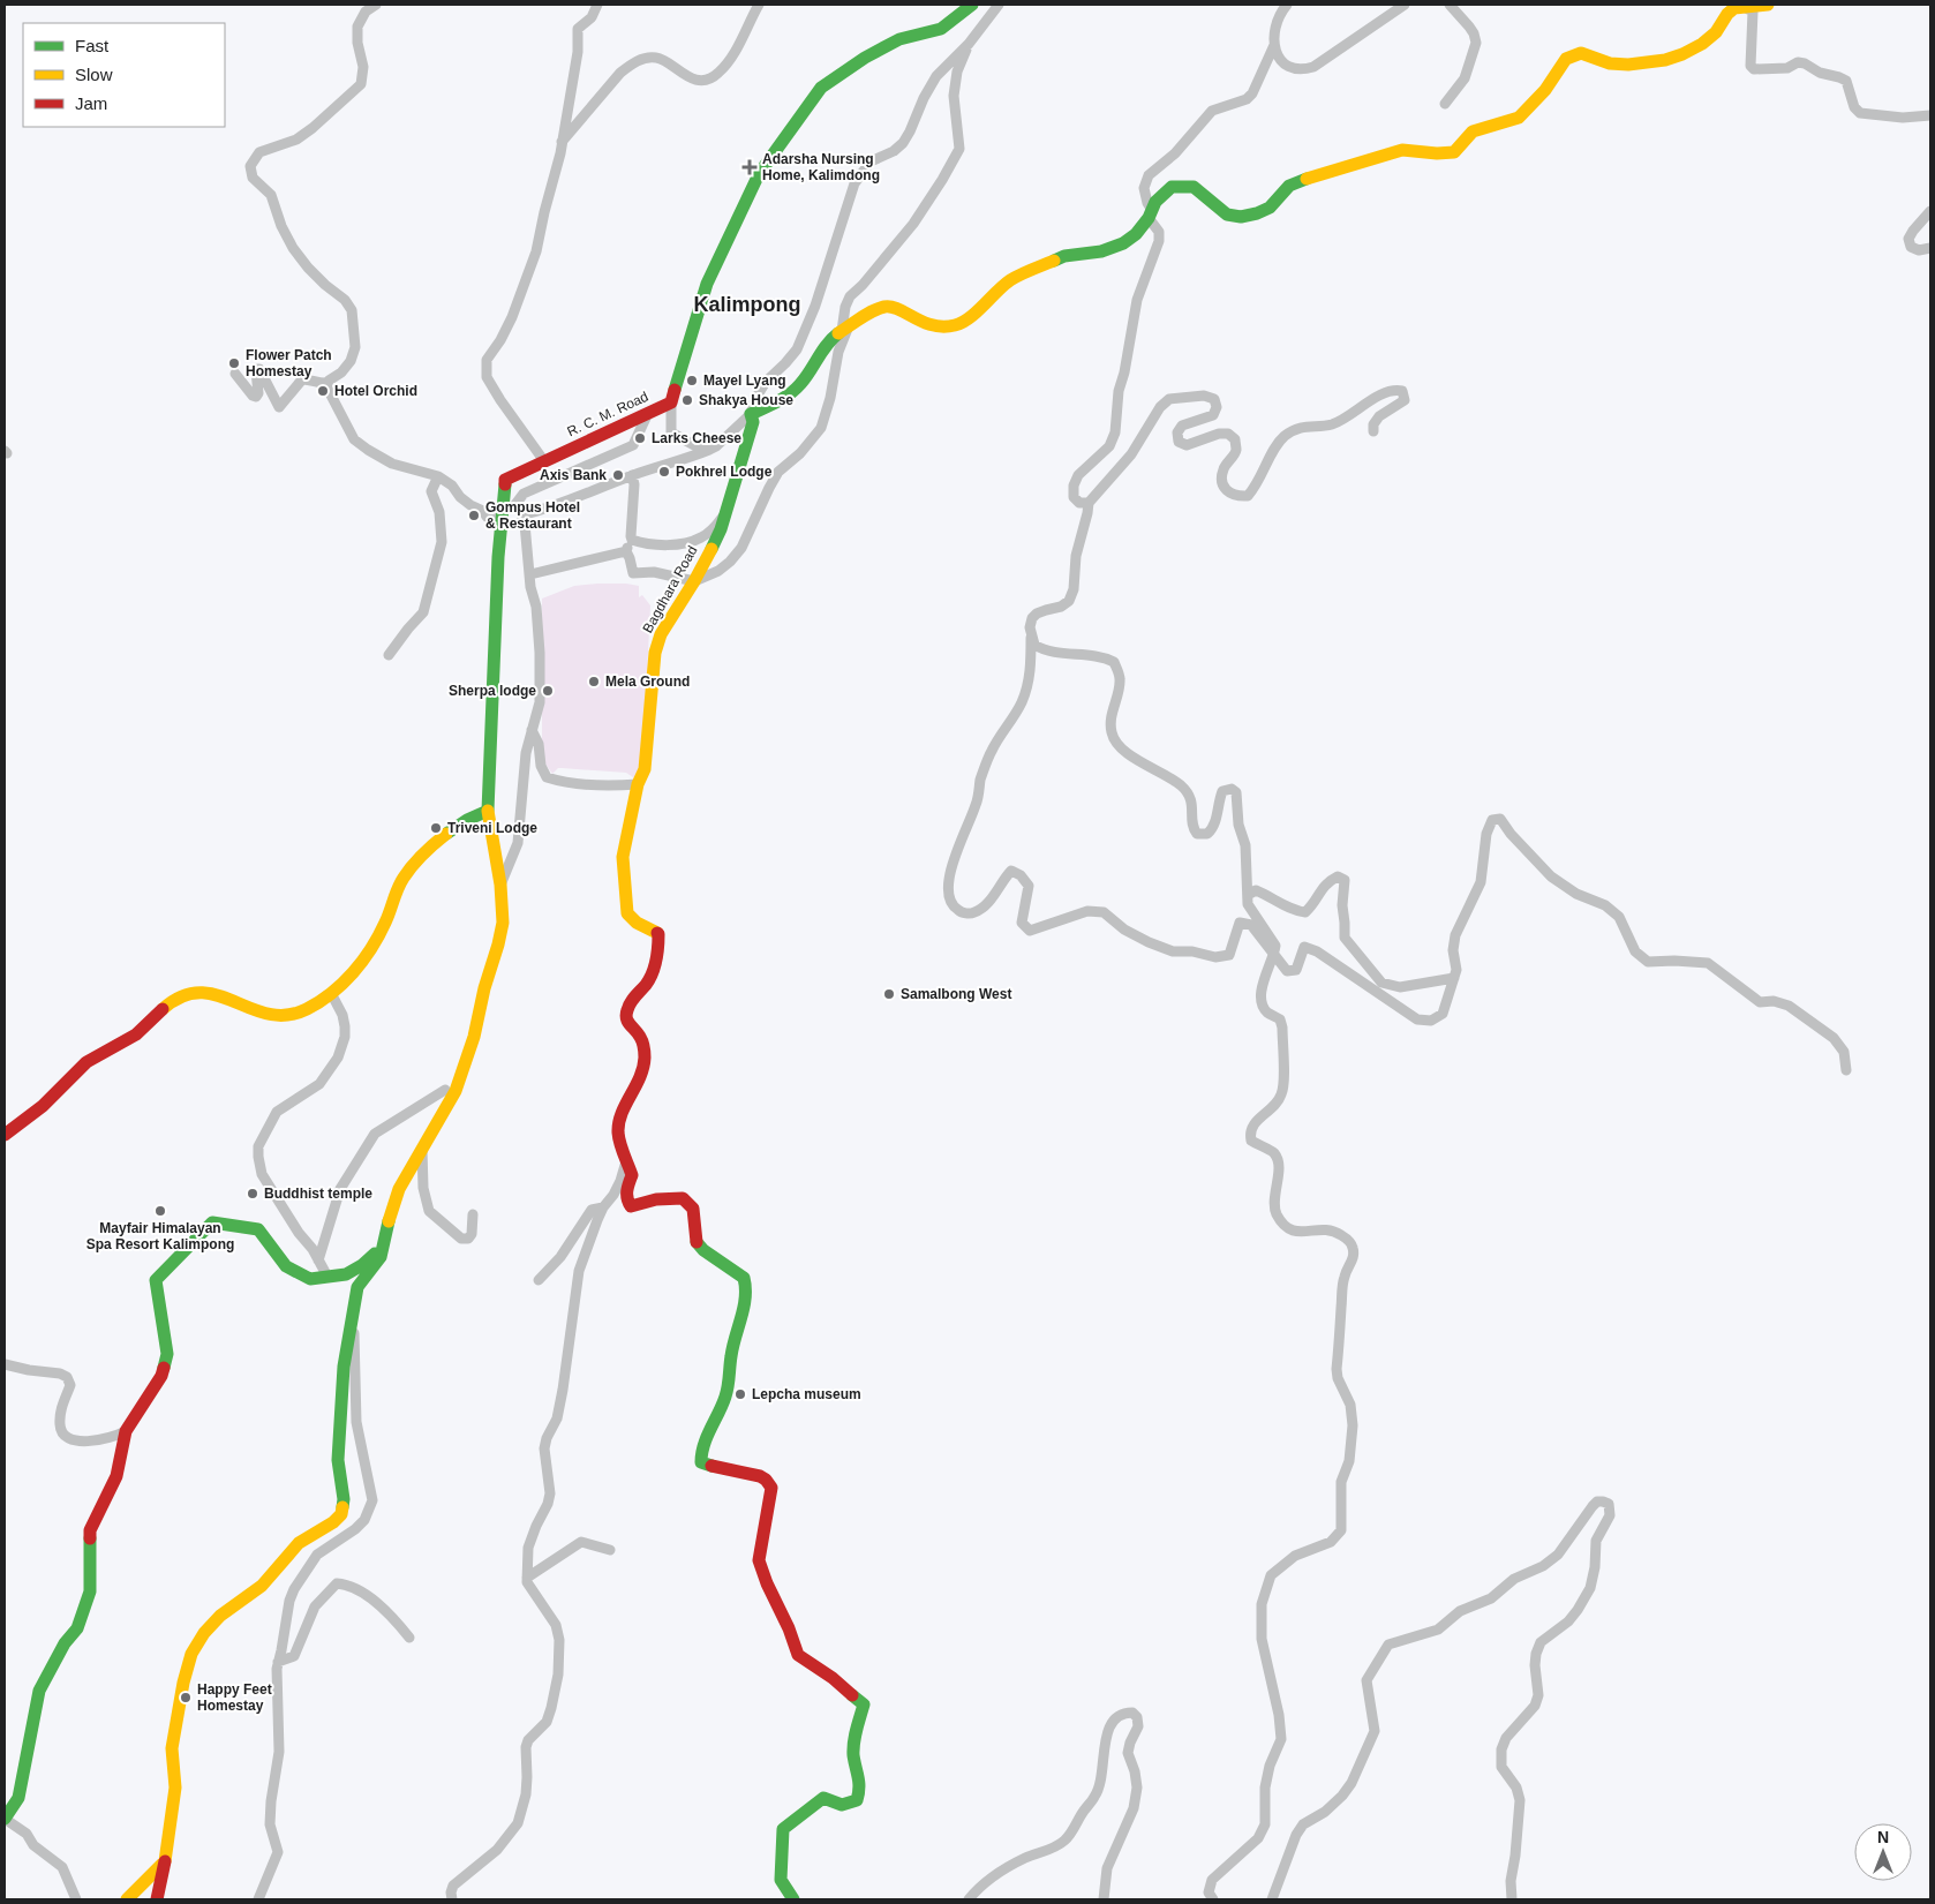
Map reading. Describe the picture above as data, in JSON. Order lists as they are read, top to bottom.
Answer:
{
  "streets": {
    "street": ["R. C. M. Road", "Bagdhara Road"]
  },
  "districts": ["Kalimpong"],
  "places": {
    "health": ["Adarsha Nursing Home, Kalimdong"],
    "other": [
      "Flower Patch Homestay",
      "Mayel Lyang",
      "Hotel Orchid",
      "Shakya House",
      "Larks Cheese",
      "Pokhrel Lodge",
      "Axis Bank",
      "Gompus Hotel & Restaurant",
      "Mela Ground",
      "Sherpa lodge",
      "Triveni Lodge",
      "Samalbong West",
      "Buddhist temple",
      "Mayfair Himalayan Spa Resort Kalimpong",
      "Lepcha museum",
      "Happy Feet Homestay"
    ]
  },
  "legend": ["Fast", "Slow", "Jam"],
  "north": "top"
}
